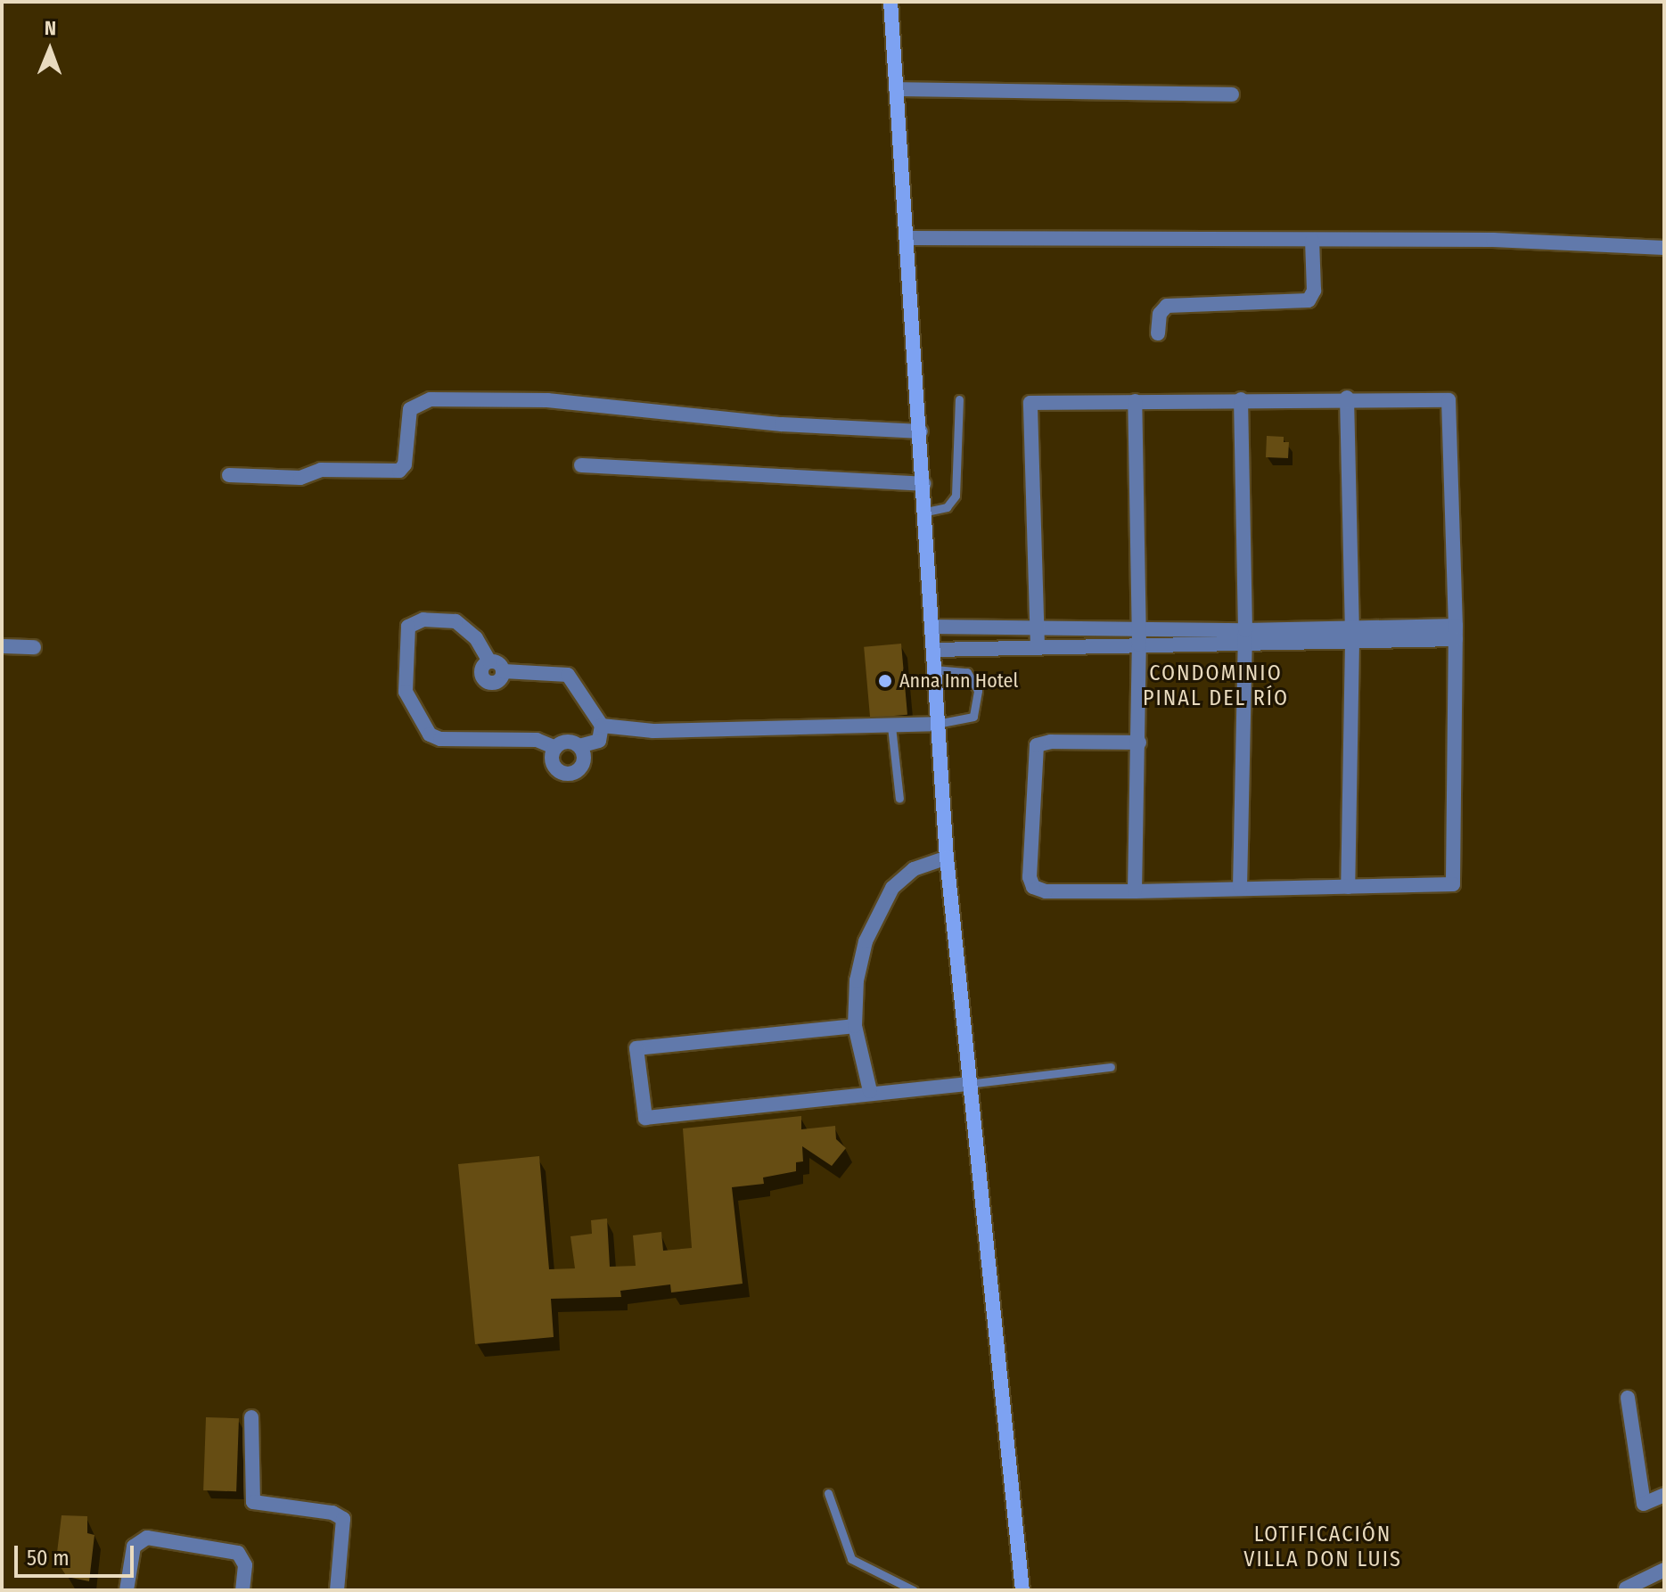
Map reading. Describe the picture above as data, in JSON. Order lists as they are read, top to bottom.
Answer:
{
  "districts": ["CONDOMINIO PINAL DEL RÍO", "LOTIFICACIÓN VILLA DON LUIS"],
  "places": ["Anna Inn Hotel"],
  "scale_bar": "50 m",
  "north": "top"
}
